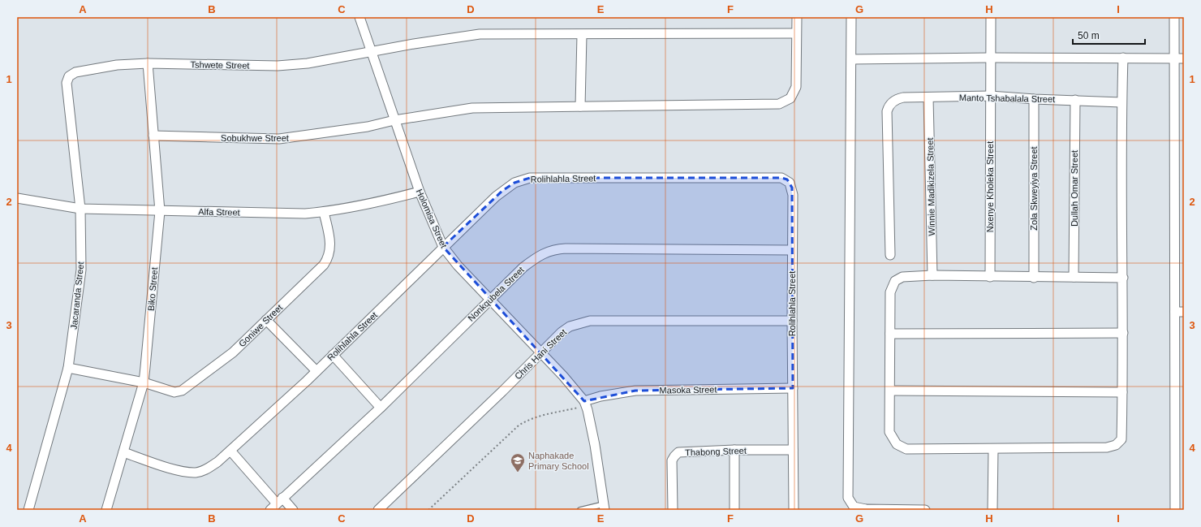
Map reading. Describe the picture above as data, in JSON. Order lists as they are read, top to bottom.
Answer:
{
  "streets": {
    "street": [
      "Tshwete Street",
      "Manto Tshabalala Street",
      "Sobukhwe Street",
      "Rolihlahla Street",
      "Winnie Madikizela Street",
      "Nxenye Kholeka Street",
      "Zola Skweyiya Street",
      "Dullah Omar Street",
      "Alfa Street",
      "Holomisa Street",
      "Biko Street",
      "Nonkqubela Street",
      "Jacaranda Street",
      "Goniwe Street",
      "Chris Hani Street",
      "Masoka Street",
      "Thabong Street"
    ]
  },
  "crossings": [
    ["Tshwete Street", "Sobukhwe Street"],
    ["Tshwete Street", "Holomisa Street"],
    ["Tshwete Street", "Biko Street"],
    ["Tshwete Street", "Jacaranda Street"],
    ["Manto Tshabalala Street", "Winnie Madikizela Street"],
    ["Manto Tshabalala Street", "Nxenye Kholeka Street"],
    ["Manto Tshabalala Street", "Zola Skweyiya Street"],
    ["Manto Tshabalala Street", "Dullah Omar Street"],
    ["Sobukhwe Street", "Holomisa Street"],
    ["Sobukhwe Street", "Biko Street"],
    ["Rolihlahla Street", "Holomisa Street"],
    ["Rolihlahla Street", "Biko Street"],
    ["Rolihlahla Street", "Nonkqubela Street"],
    ["Rolihlahla Street", "Chris Hani Street"],
    ["Rolihlahla Street", "Masoka Street"],
    ["Rolihlahla Street", "Thabong Street"],
    ["Alfa Street", "Holomisa Street"],
    ["Alfa Street", "Biko Street"],
    ["Alfa Street", "Jacaranda Street"],
    ["Alfa Street", "Goniwe Street"],
    ["Holomisa Street", "Nonkqubela Street"],
    ["Holomisa Street", "Chris Hani Street"],
    ["Holomisa Street", "Masoka Street"],
    ["Biko Street", "Goniwe Street"],
    ["Jacaranda Street", "Goniwe Street"]
  ],
  "places": {
    "school or university": ["Naphakade Primary School"]
  },
  "scale_bar": "50 m",
  "grid": {
    "columns": [
      "A",
      "B",
      "C",
      "D",
      "E",
      "F",
      "G",
      "H",
      "I"
    ],
    "rows": [
      "1",
      "2",
      "3",
      "4"
    ]
  }
}
